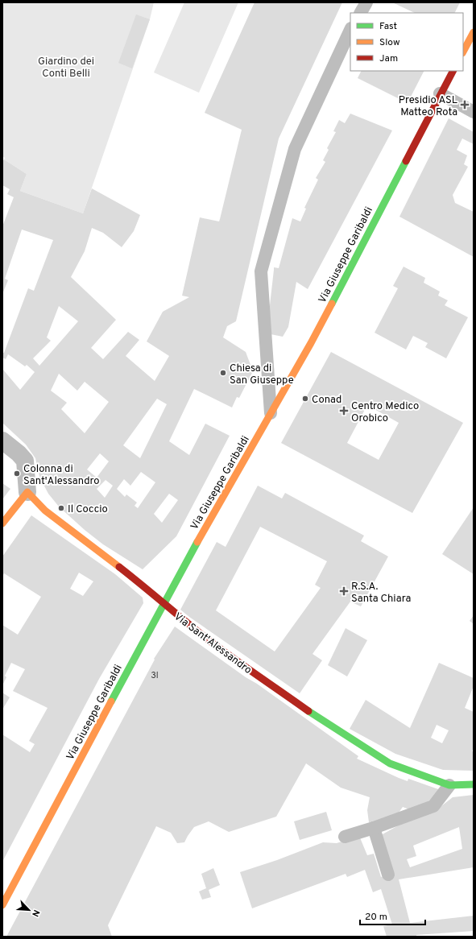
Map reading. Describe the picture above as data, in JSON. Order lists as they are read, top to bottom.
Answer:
{
  "streets": {
    "street": ["Via Giuseppe Garibaldi", "Via Sant'Alessandro"]
  },
  "crossings": [
    ["Via Giuseppe Garibaldi", "Via Sant'Alessandro"]
  ],
  "parks": ["Giardino dei Conti Belli"],
  "places": {
    "health": ["Presidio ASL Matteo Rota", "Centro Medico Orobico", "R.S.A. Santa Chiara"],
    "other": [
      "Chiesa di San Giuseppe",
      "Conad",
      "Colonna di Sant'Alessandro",
      "Il Coccio"
    ]
  },
  "house_numbers": ["3l"],
  "legend": ["Fast", "Slow", "Jam"],
  "scale_bar": "20 m",
  "north": "bottom right"
}
